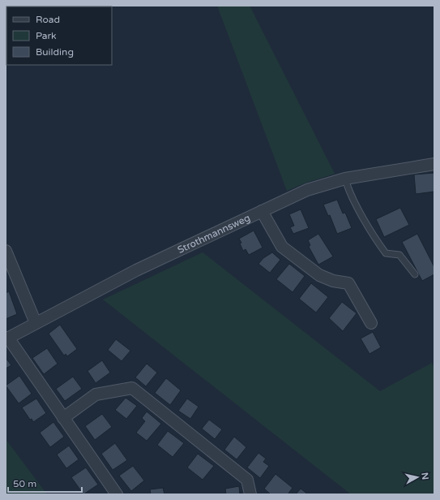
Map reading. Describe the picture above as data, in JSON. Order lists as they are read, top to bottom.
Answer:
{
  "streets": {
    "street": ["Strothmannsweg"]
  },
  "legend": ["Road", "Park", "Building"],
  "scale_bar": "50 m",
  "north": "right"
}
